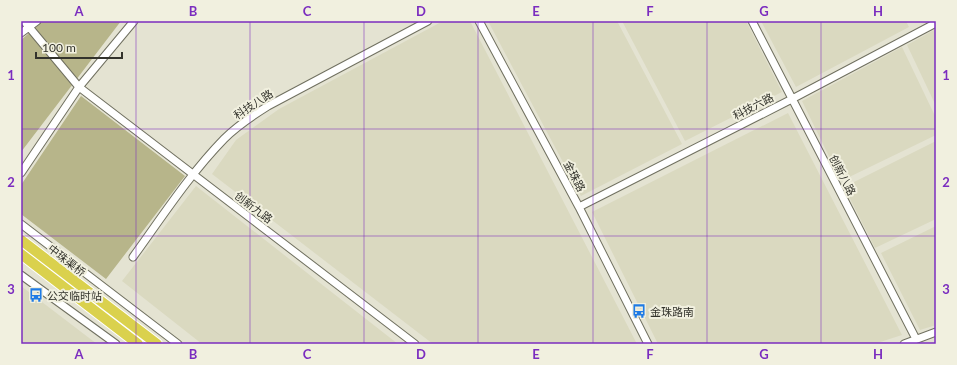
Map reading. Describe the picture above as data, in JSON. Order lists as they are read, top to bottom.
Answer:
{
  "streets": {
    "highway": ["中珠渠桥"],
    "street": [
      "科技八路",
      "科技六路",
      "创新八路",
      "金珠路",
      "创新九路"
    ]
  },
  "crossings": [
    ["科技八路", "创新九路"],
    ["科技六路", "创新八路"],
    ["科技六路", "金珠路"]
  ],
  "places": {
    "bus stop": ["公交临时站", "金珠路南"]
  },
  "scale_bar": "100 m",
  "grid": {
    "columns": [
      "A",
      "B",
      "C",
      "D",
      "E",
      "F",
      "G",
      "H"
    ],
    "rows": ["1", "2", "3"]
  }
}
